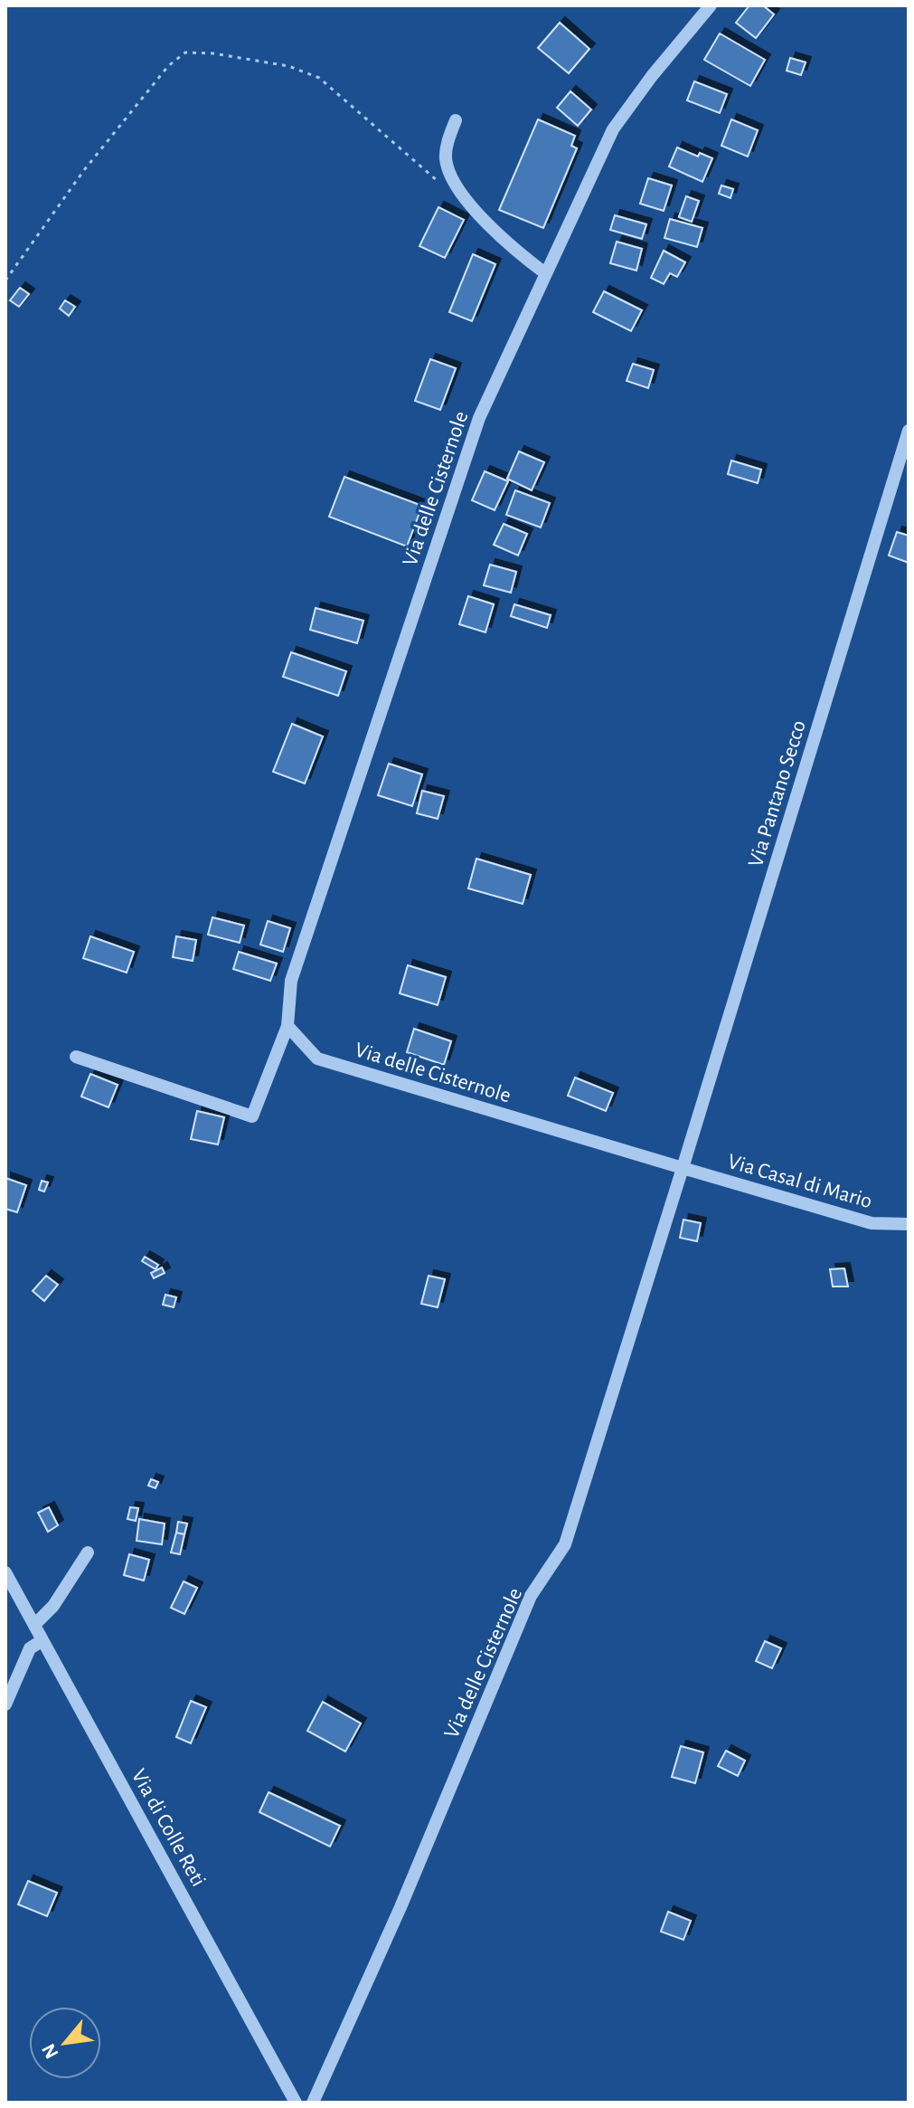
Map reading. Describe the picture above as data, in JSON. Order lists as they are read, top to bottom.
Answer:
{
  "streets": {
    "street": [
      "Via delle Cisternole",
      "Via Pantano Secco",
      "Via Casal di Mario",
      "Via di Colle Reti"
    ]
  },
  "crossings": [
    ["Via delle Cisternole", "Via Pantano Secco"],
    ["Via delle Cisternole", "Via Casal di Mario"],
    ["Via Pantano Secco", "Via Casal di Mario"]
  ],
  "north": "bottom left"
}
